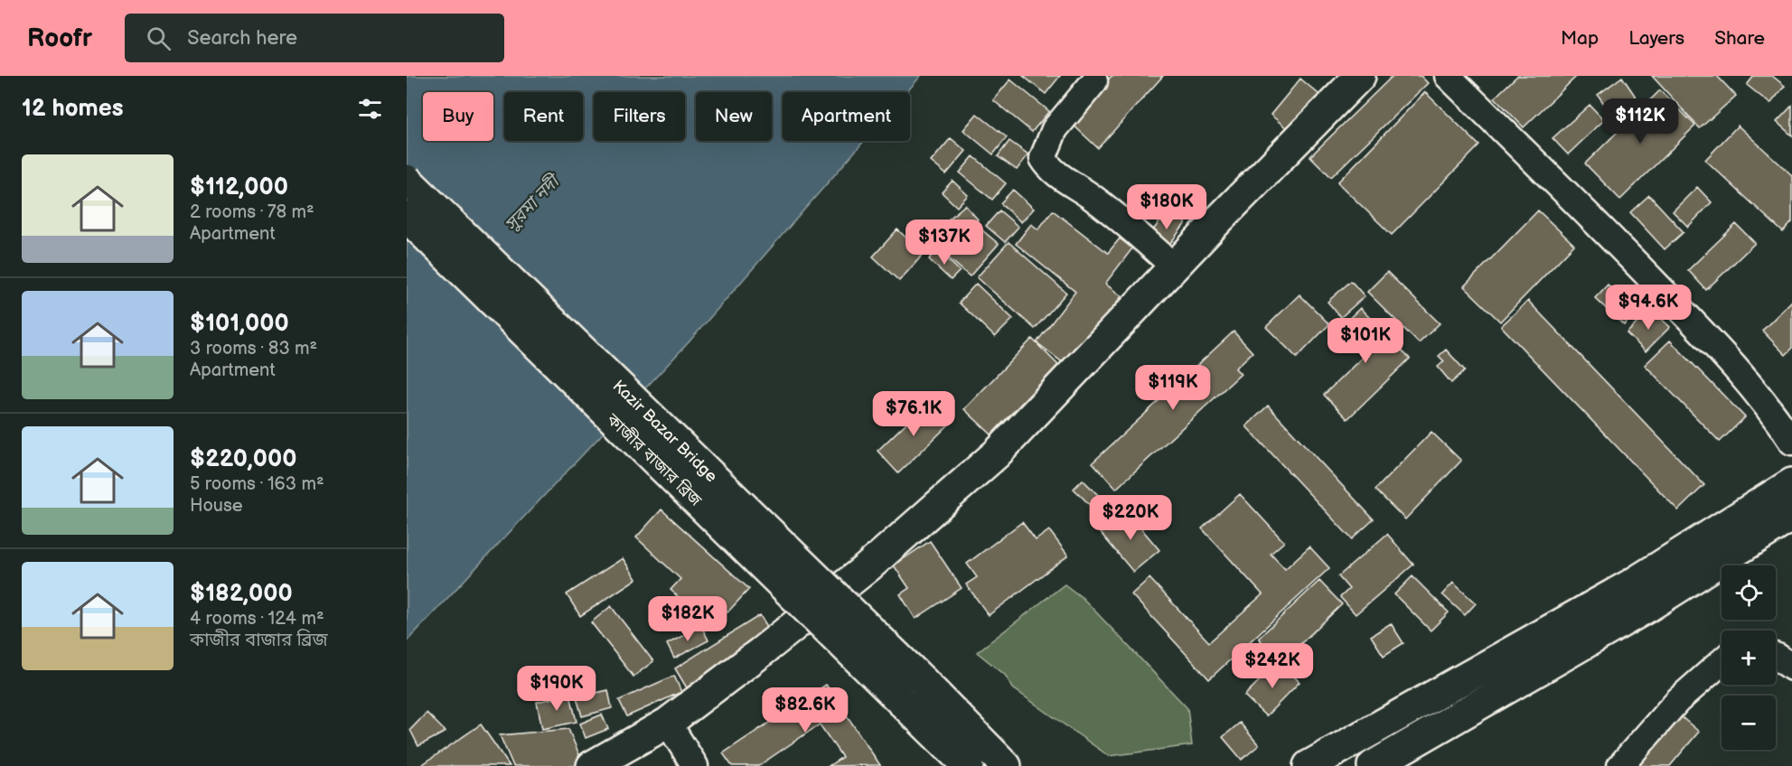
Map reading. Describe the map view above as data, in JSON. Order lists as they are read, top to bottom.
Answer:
{
  "streets": {
    "main road": ["Kazir Bazar Bridge", "কাজীর বাজার ব্রিজ"]
  },
  "water": ["সুরমা নদী"],
  "page": {
    "header": "Roofr",
    "search": "Search here",
    "nav": ["Map", "Layers", "Share"],
    "heading": "12 homes",
    "chip": [
      "Buy",
      "Rent",
      "Filters",
      "New",
      "Apartment"
    ],
    "price": [
      "$112K",
      "$180K",
      "$137K",
      "$94.6K",
      "$101K",
      "$119K",
      "$76.1K",
      "$220K",
      "$182K",
      "$242K",
      "$190K",
      "$82.6K"
    ],
    "list": [
      {
        "name": "$112,000",
        "note": "2 rooms · 78 m² · Apartment"
      },
      {
        "name": "$101,000",
        "note": "3 rooms · 83 m² · Apartment"
      },
      {
        "name": "$220,000",
        "note": "5 rooms · 163 m² · House"
      },
      {
        "name": "$182,000",
        "note": "4 rooms · 124 m² · কাজীর বাজার ব্রিজ"
      }
    ],
    "map_buttons": ["+", "−"]
  }
}
